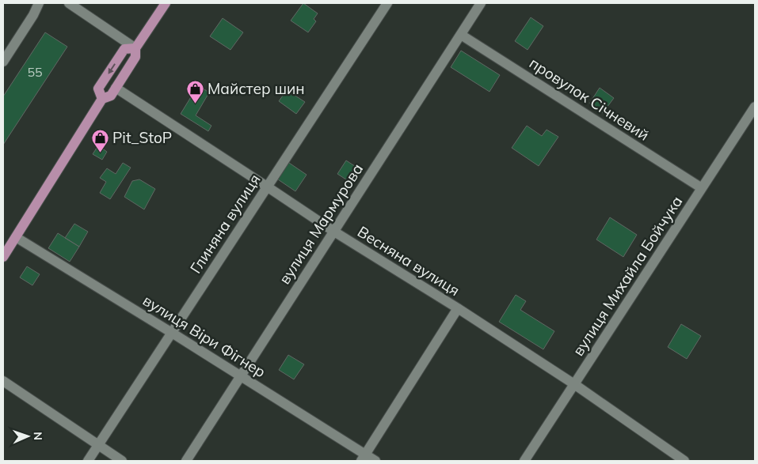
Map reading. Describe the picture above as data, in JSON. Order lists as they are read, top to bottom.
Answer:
{
  "streets": {
    "street": [
      "провулок Січневий",
      "Глиняна вулиця",
      "вулиця Мармурова",
      "Весняна вулиця",
      "вулиця Михайла Бойчука",
      "вулиця Віри Фігнер"
    ]
  },
  "crossings": [
    ["провулок Січневий", "вулиця Мармурова"],
    ["провулок Січневий", "вулиця Михайла Бойчука"],
    ["Глиняна вулиця", "Весняна вулиця"],
    ["Глиняна вулиця", "вулиця Віри Фігнер"],
    ["вулиця Мармурова", "Весняна вулиця"],
    ["вулиця Мармурова", "вулиця Віри Фігнер"],
    ["Весняна вулиця", "вулиця Михайла Бойчука"]
  ],
  "places": {
    "shop": ["Майстер шин", "Pit_StoP"]
  },
  "house_numbers": ["55"],
  "north": "right"
}
